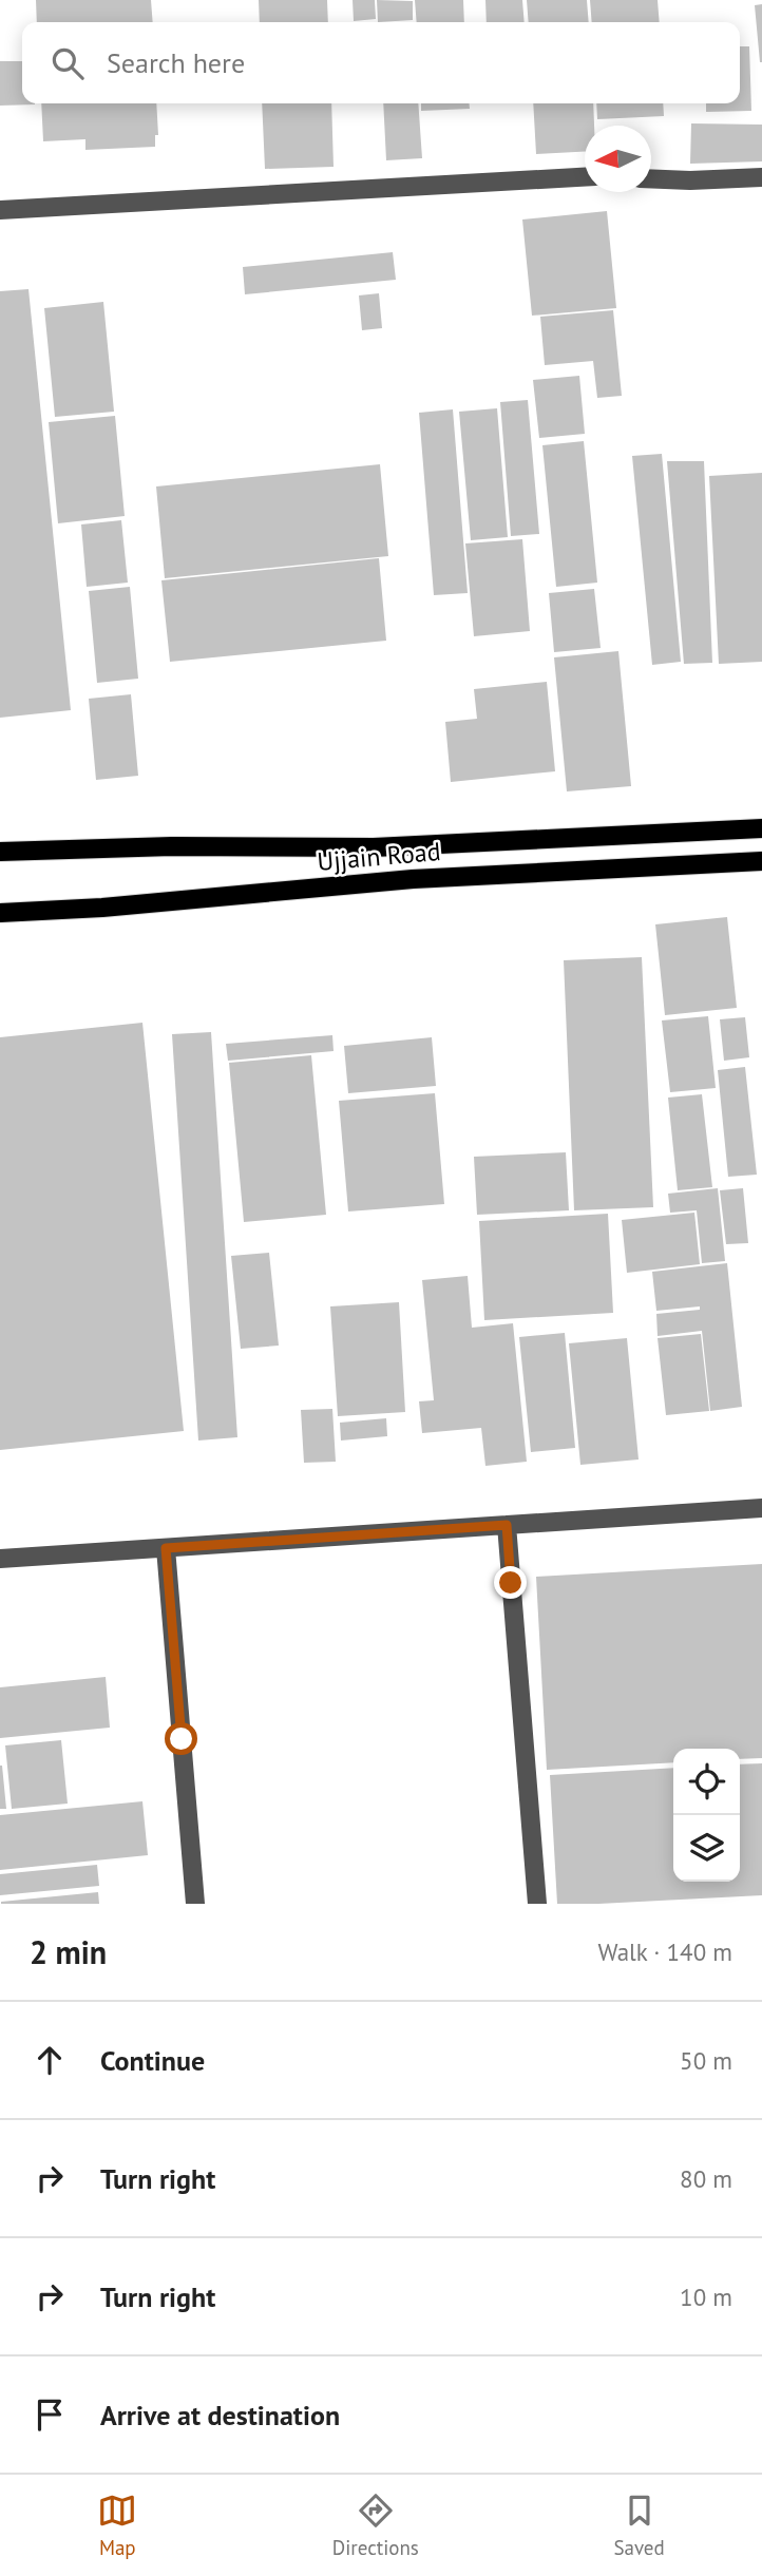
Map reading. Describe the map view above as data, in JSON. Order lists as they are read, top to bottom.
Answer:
{
  "streets": {
    "main road": ["Ujjain Road"]
  },
  "north": "left",
  "page": {
    "search": "Search here",
    "heading": ["2 min", "Walk · 140 m"],
    "list": [
      ["Continue", "50 m"],
      ["Turn right", "80 m"],
      ["Turn right", "10 m"],
      "Arrive at destination"
    ],
    "nav": ["Map", "Directions", "Saved"]
  }
}
